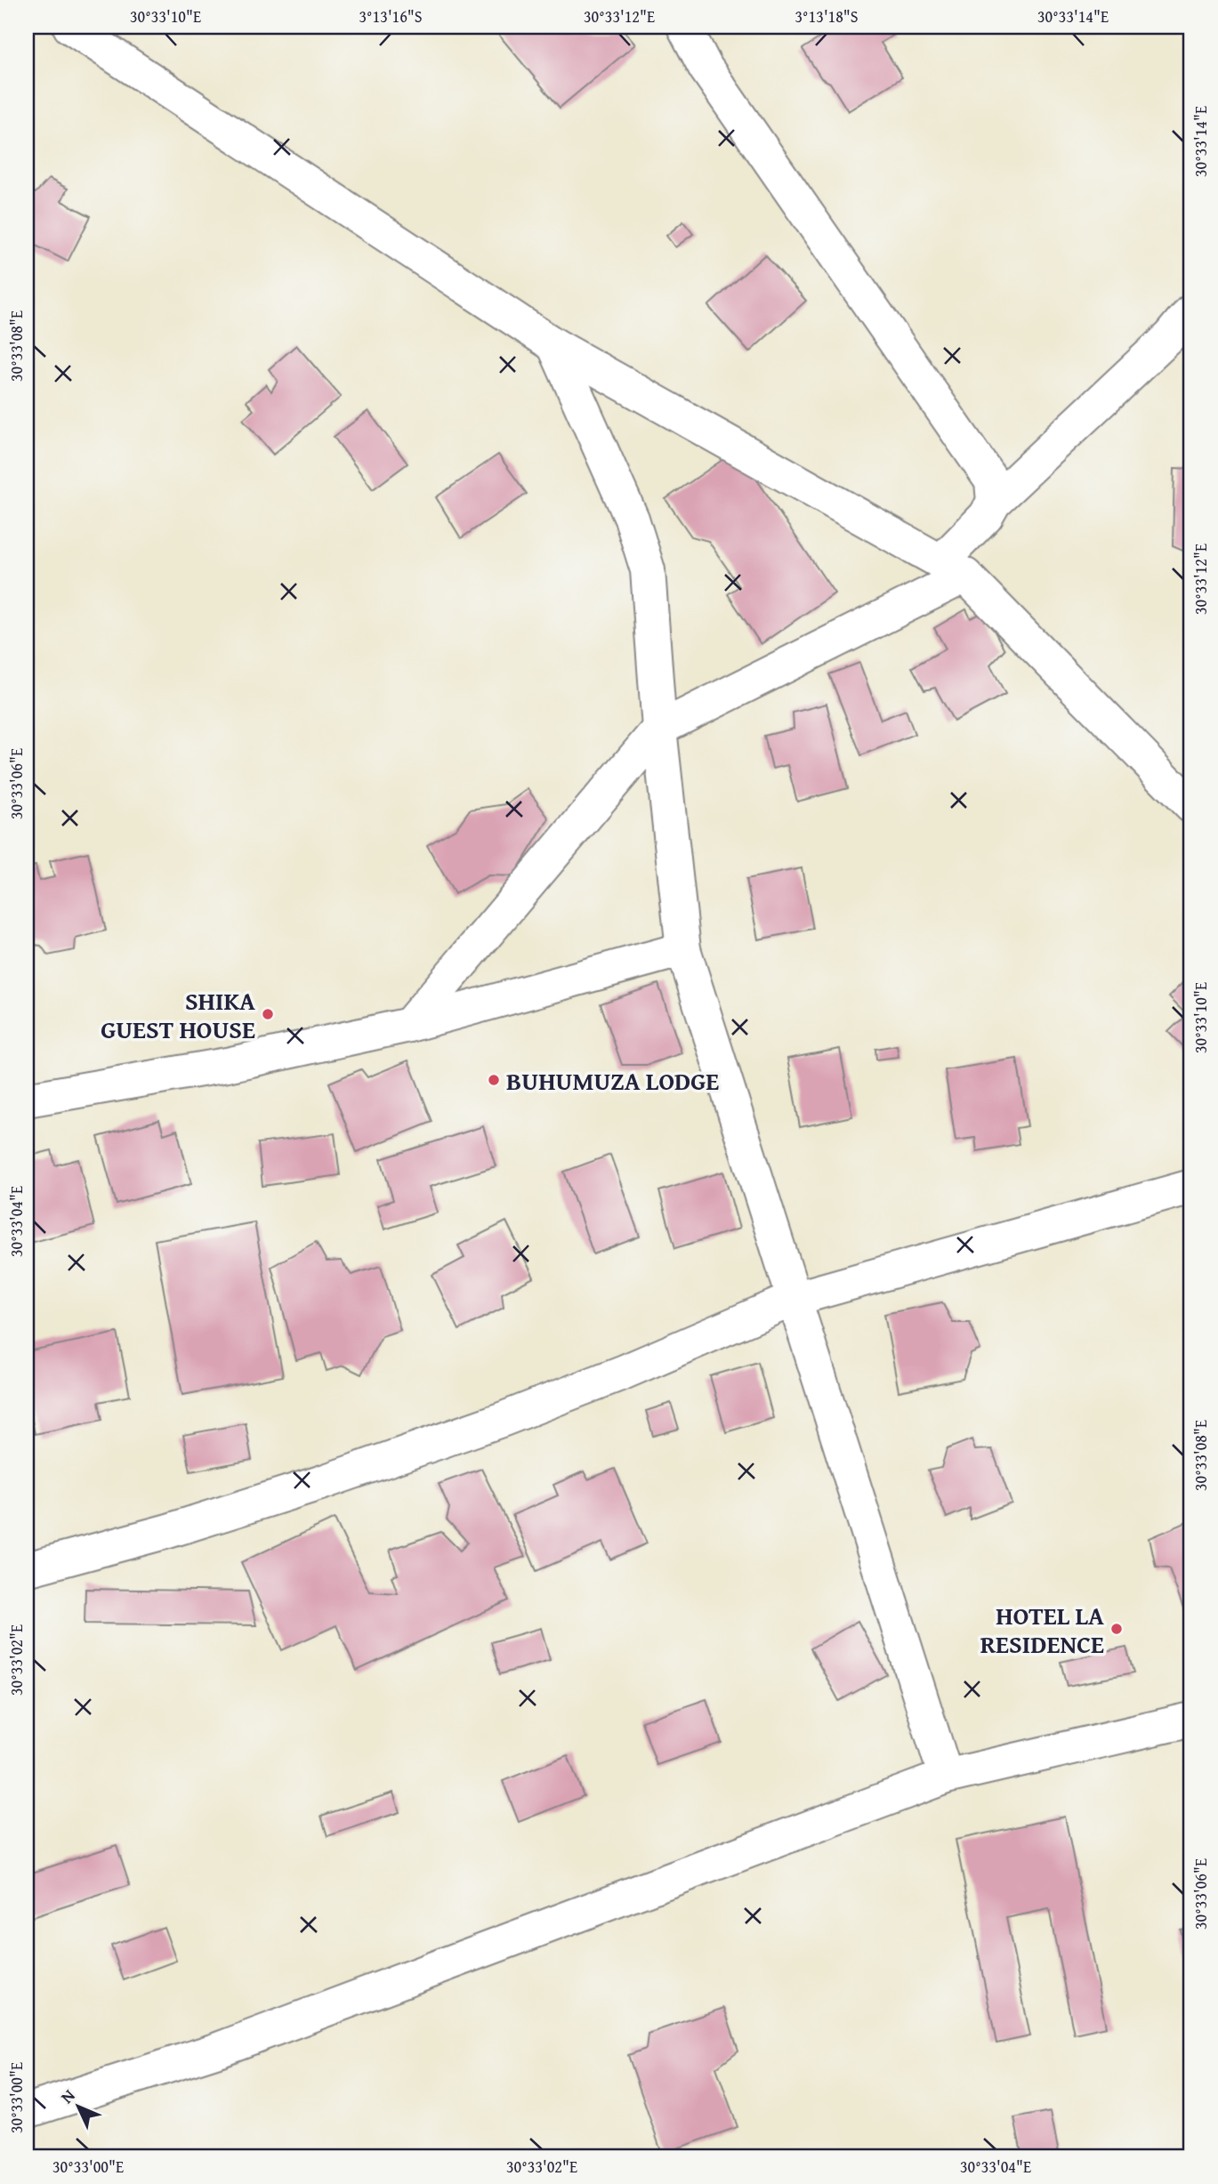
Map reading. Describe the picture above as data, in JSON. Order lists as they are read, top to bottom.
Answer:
{
  "places": ["SHIKA GUEST HOUSE", "BUHUMUZA LODGE", "HOTEL LA RESIDENCE"],
  "north": "top left",
  "coordinates": [
    "30°33'10\"E",
    "3°13'16\"S",
    "30°33'12\"E",
    "3°13'18\"S",
    "30°33'14\"E",
    "30°33'08\"E",
    "30°33'06\"E",
    "30°33'04\"E",
    "30°33'02\"E",
    "30°33'00\"E"
  ]
}
